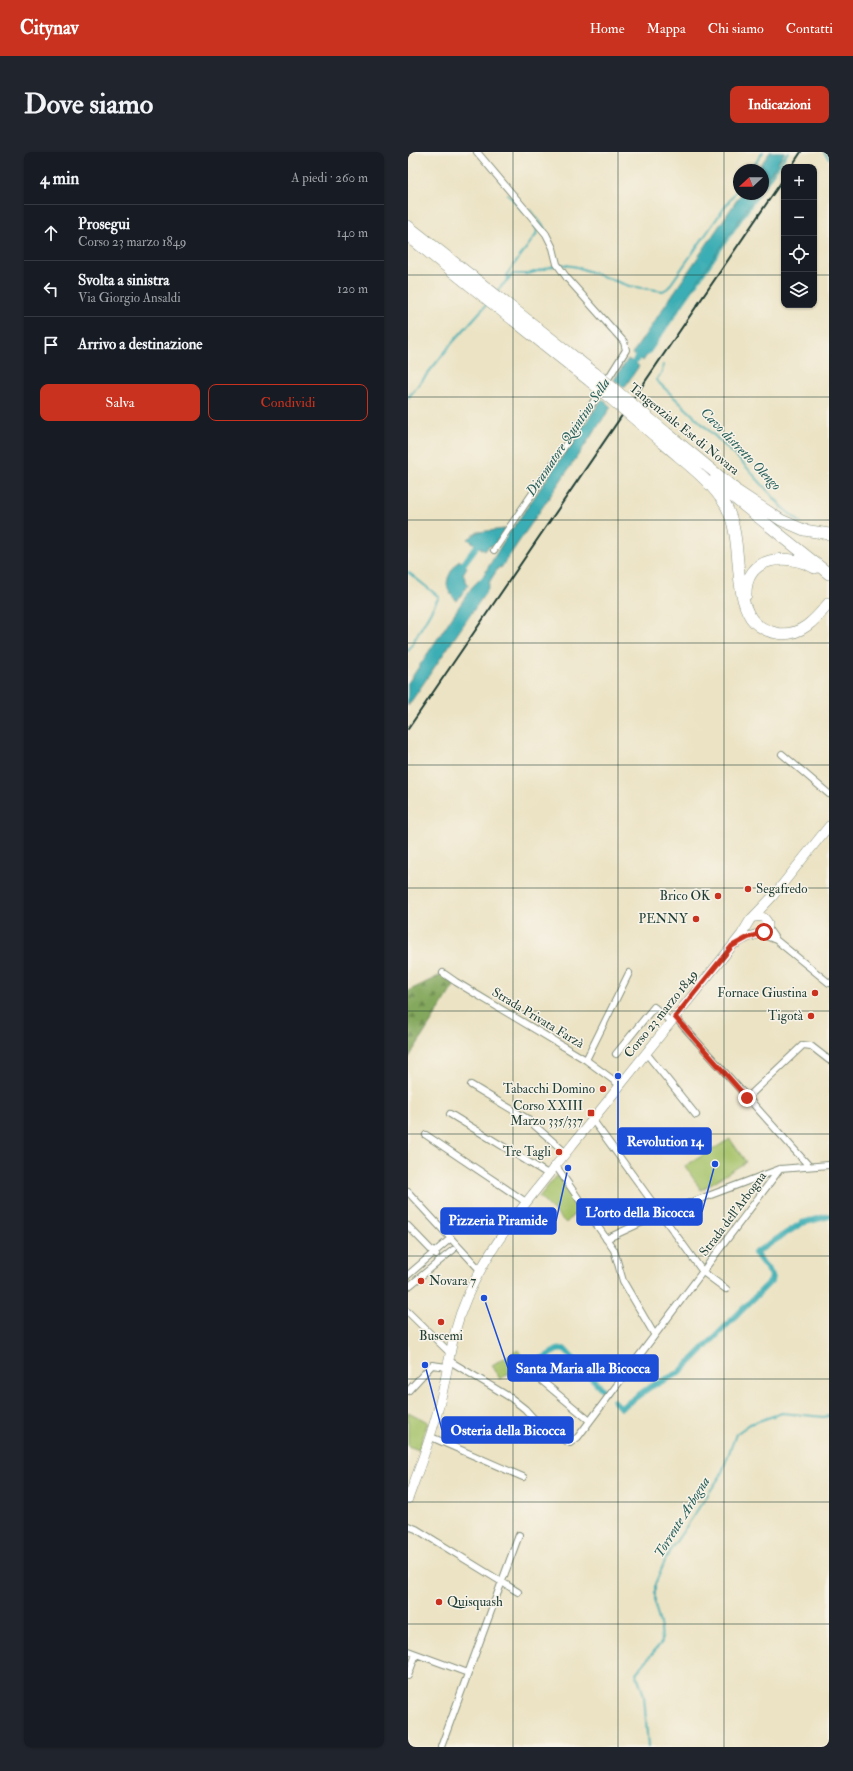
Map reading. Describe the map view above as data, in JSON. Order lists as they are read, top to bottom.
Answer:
{
  "streets": {
    "highway": ["Tangenziale Est di Novara"],
    "main road": ["Corso 23 marzo 1849"],
    "street": ["Strada Privata Farzà", "Strada dell'Arbogna"]
  },
  "crossings": [
    ["Corso 23 marzo 1849", "Strada Privata Farzà"],
    ["Corso 23 marzo 1849", "Strada dell'Arbogna"]
  ],
  "water": ["Diramatore Quintino Sella", "Cavo distretto Olengo", "Torrente Arbogna"],
  "places": {
    "other": [
      "Segafredo",
      "Brico OK",
      "PENNY",
      "Fornace Giustina",
      "Tigotà",
      "Revolution 14",
      "Tabacchi Domino",
      "Tre Tagli",
      "L'orto della Bicocca",
      "Pizzeria Piramide",
      "Novara 7",
      "Santa Maria alla Bicocca",
      "Buscemi",
      "Osteria della Bicocca",
      "Quisquash"
    ],
    "transit": ["Corso XXIII Marzo 335/337"]
  },
  "north": "left",
  "page": {
    "header": "Citynav",
    "nav": [
      "Home",
      "Mappa",
      "Chi siamo",
      "Contatti"
    ],
    "buttons": [
      "Indicazioni",
      ["Salva", "Condividi"]
    ],
    "title": "Dove siamo",
    "heading": ["4 min", "A piedi · 260 m"],
    "map_buttons": ["+", "−"],
    "list": [
      ["Prosegui", "Corso 23 marzo 1849", "140 m"],
      ["Svolta a sinistra", "Via Giorgio Ansaldi", "120 m"],
      "Arrivo a destinazione"
    ]
  }
}
